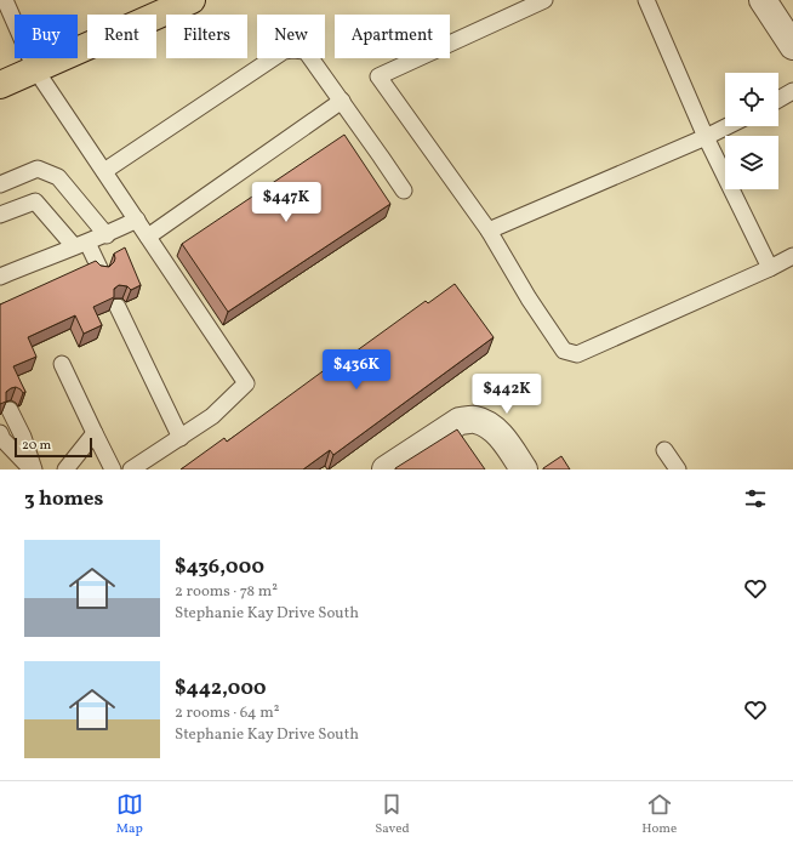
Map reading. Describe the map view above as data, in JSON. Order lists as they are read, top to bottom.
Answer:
{
  "scale_bar": "20 m",
  "page": {
    "chip": [
      "Buy",
      "Rent",
      "Filters",
      "New",
      "Apartment"
    ],
    "price": ["$447K", "$436K", "$442K"],
    "scale": "20 m",
    "heading": "3 homes",
    "list": [
      {
        "name": "$436,000",
        "note": "2 rooms · 78 m² · Stephanie Kay Drive South"
      },
      {
        "name": "$442,000",
        "note": "2 rooms · 64 m² · Stephanie Kay Drive South"
      }
    ],
    "tabs": ["Map", "Saved", "Home"]
  }
}
